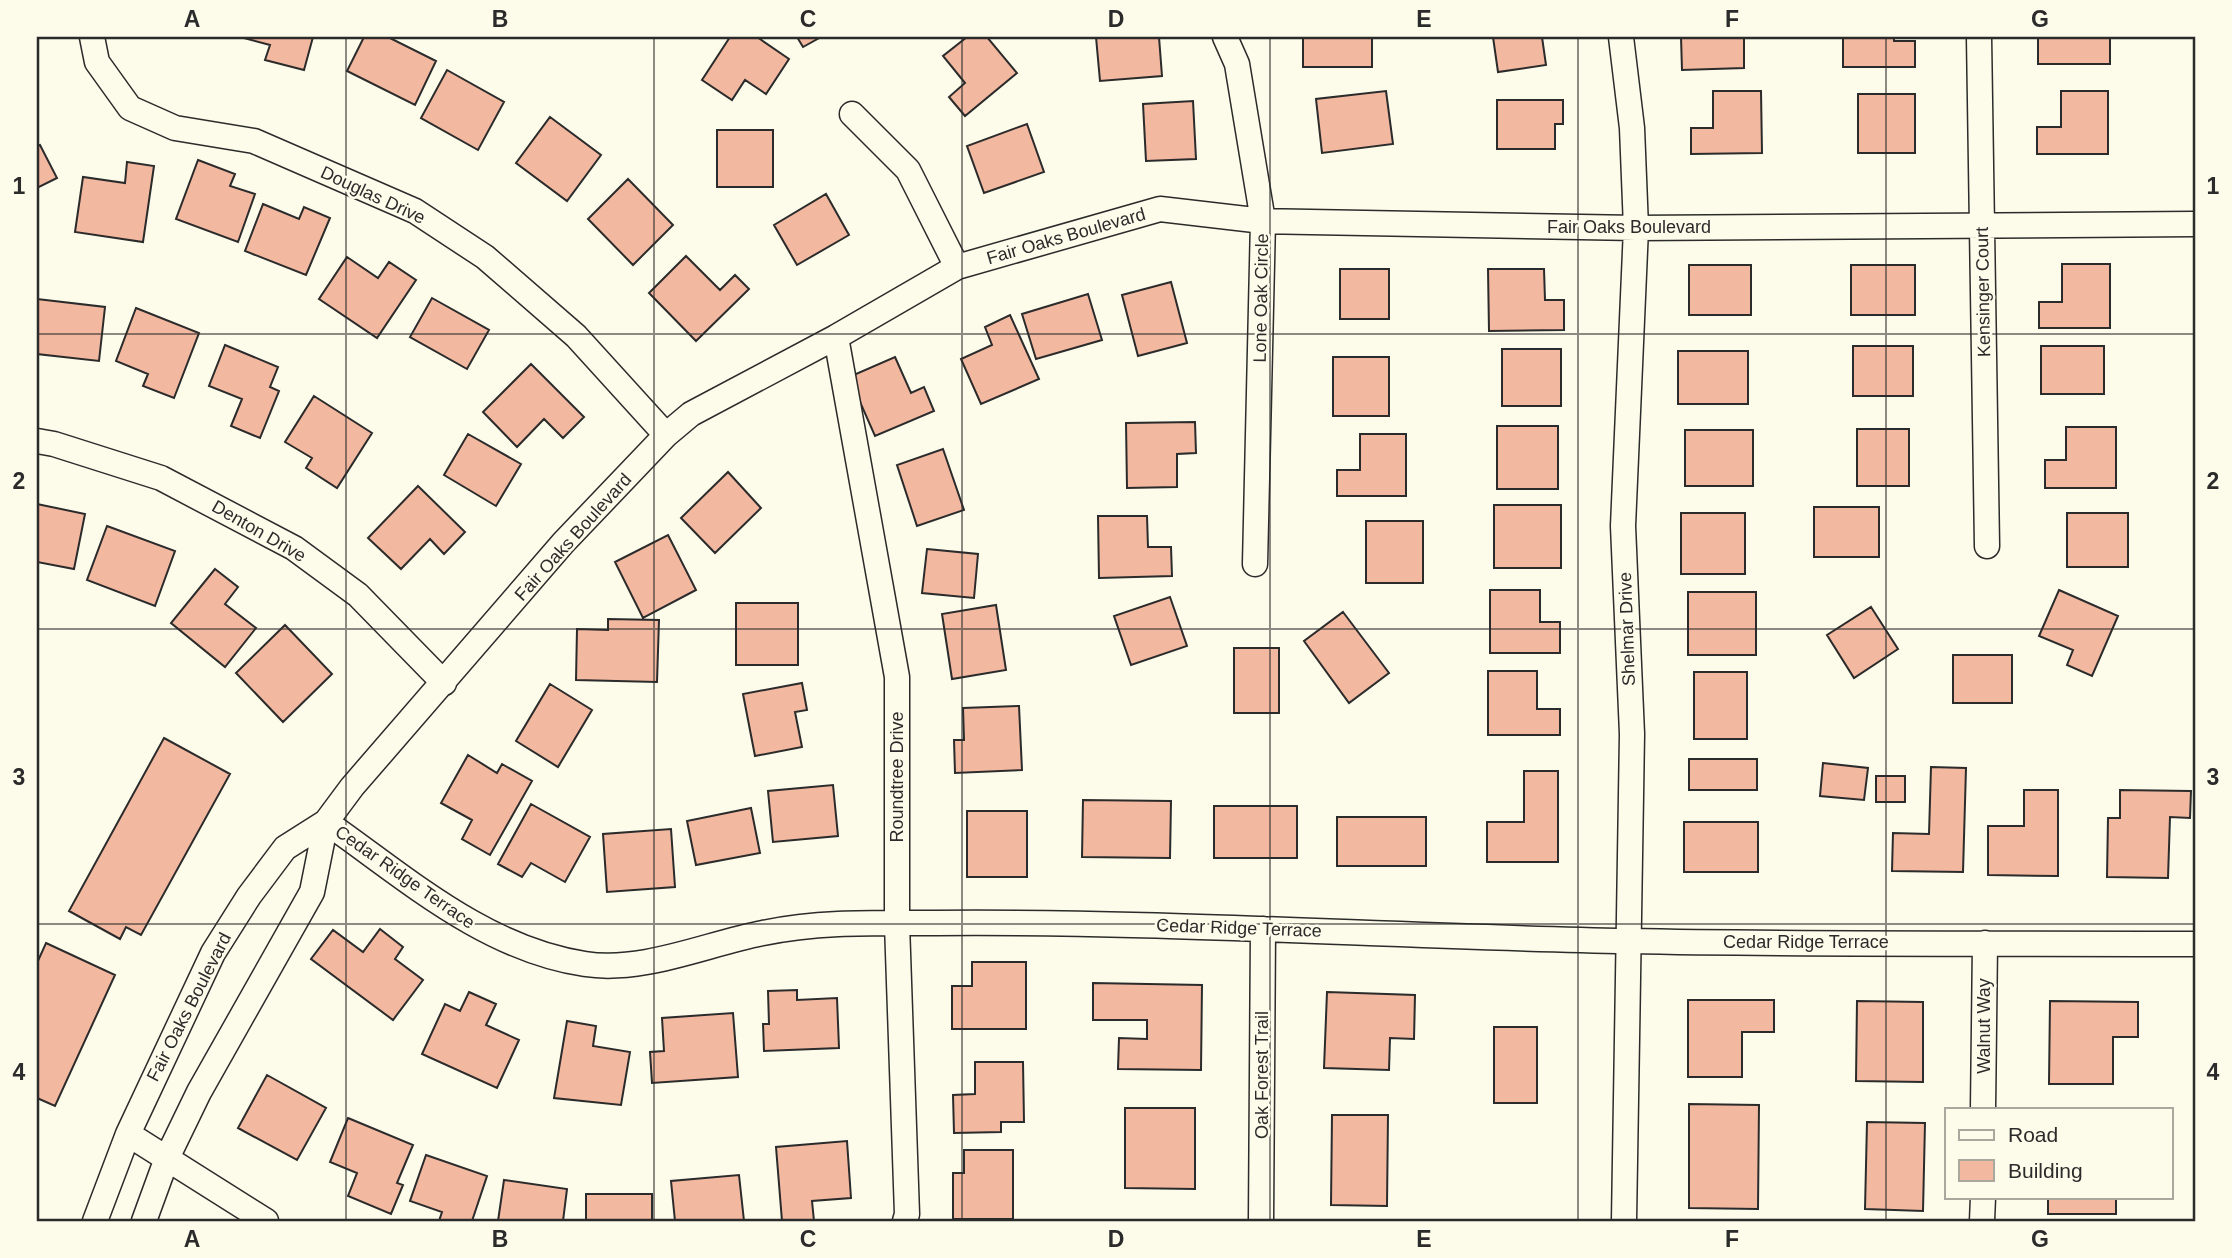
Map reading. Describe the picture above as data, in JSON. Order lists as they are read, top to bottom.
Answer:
{
  "streets": {
    "street": [
      "Douglas Drive",
      "Fair Oaks Boulevard",
      "Kensinger Court",
      "Lone Oak Circle",
      "Denton Drive",
      "Shelmar Drive",
      "Roundtree Drive",
      "Cedar Ridge Terrace",
      "Walnut Way",
      "Oak Forest Trail"
    ]
  },
  "crossings": [
    ["Douglas Drive", "Fair Oaks Boulevard"],
    ["Fair Oaks Boulevard", "Kensinger Court"],
    ["Fair Oaks Boulevard", "Lone Oak Circle"],
    ["Fair Oaks Boulevard", "Denton Drive"],
    ["Fair Oaks Boulevard", "Shelmar Drive"],
    ["Fair Oaks Boulevard", "Roundtree Drive"],
    ["Fair Oaks Boulevard", "Cedar Ridge Terrace"],
    ["Shelmar Drive", "Cedar Ridge Terrace"],
    ["Roundtree Drive", "Cedar Ridge Terrace"],
    ["Cedar Ridge Terrace", "Walnut Way"],
    ["Cedar Ridge Terrace", "Oak Forest Trail"]
  ],
  "legend": ["Road", "Building"],
  "grid": {
    "columns": [
      "A",
      "B",
      "C",
      "D",
      "E",
      "F",
      "G"
    ],
    "rows": [
      "1",
      "2",
      "3",
      "4"
    ]
  }
}
